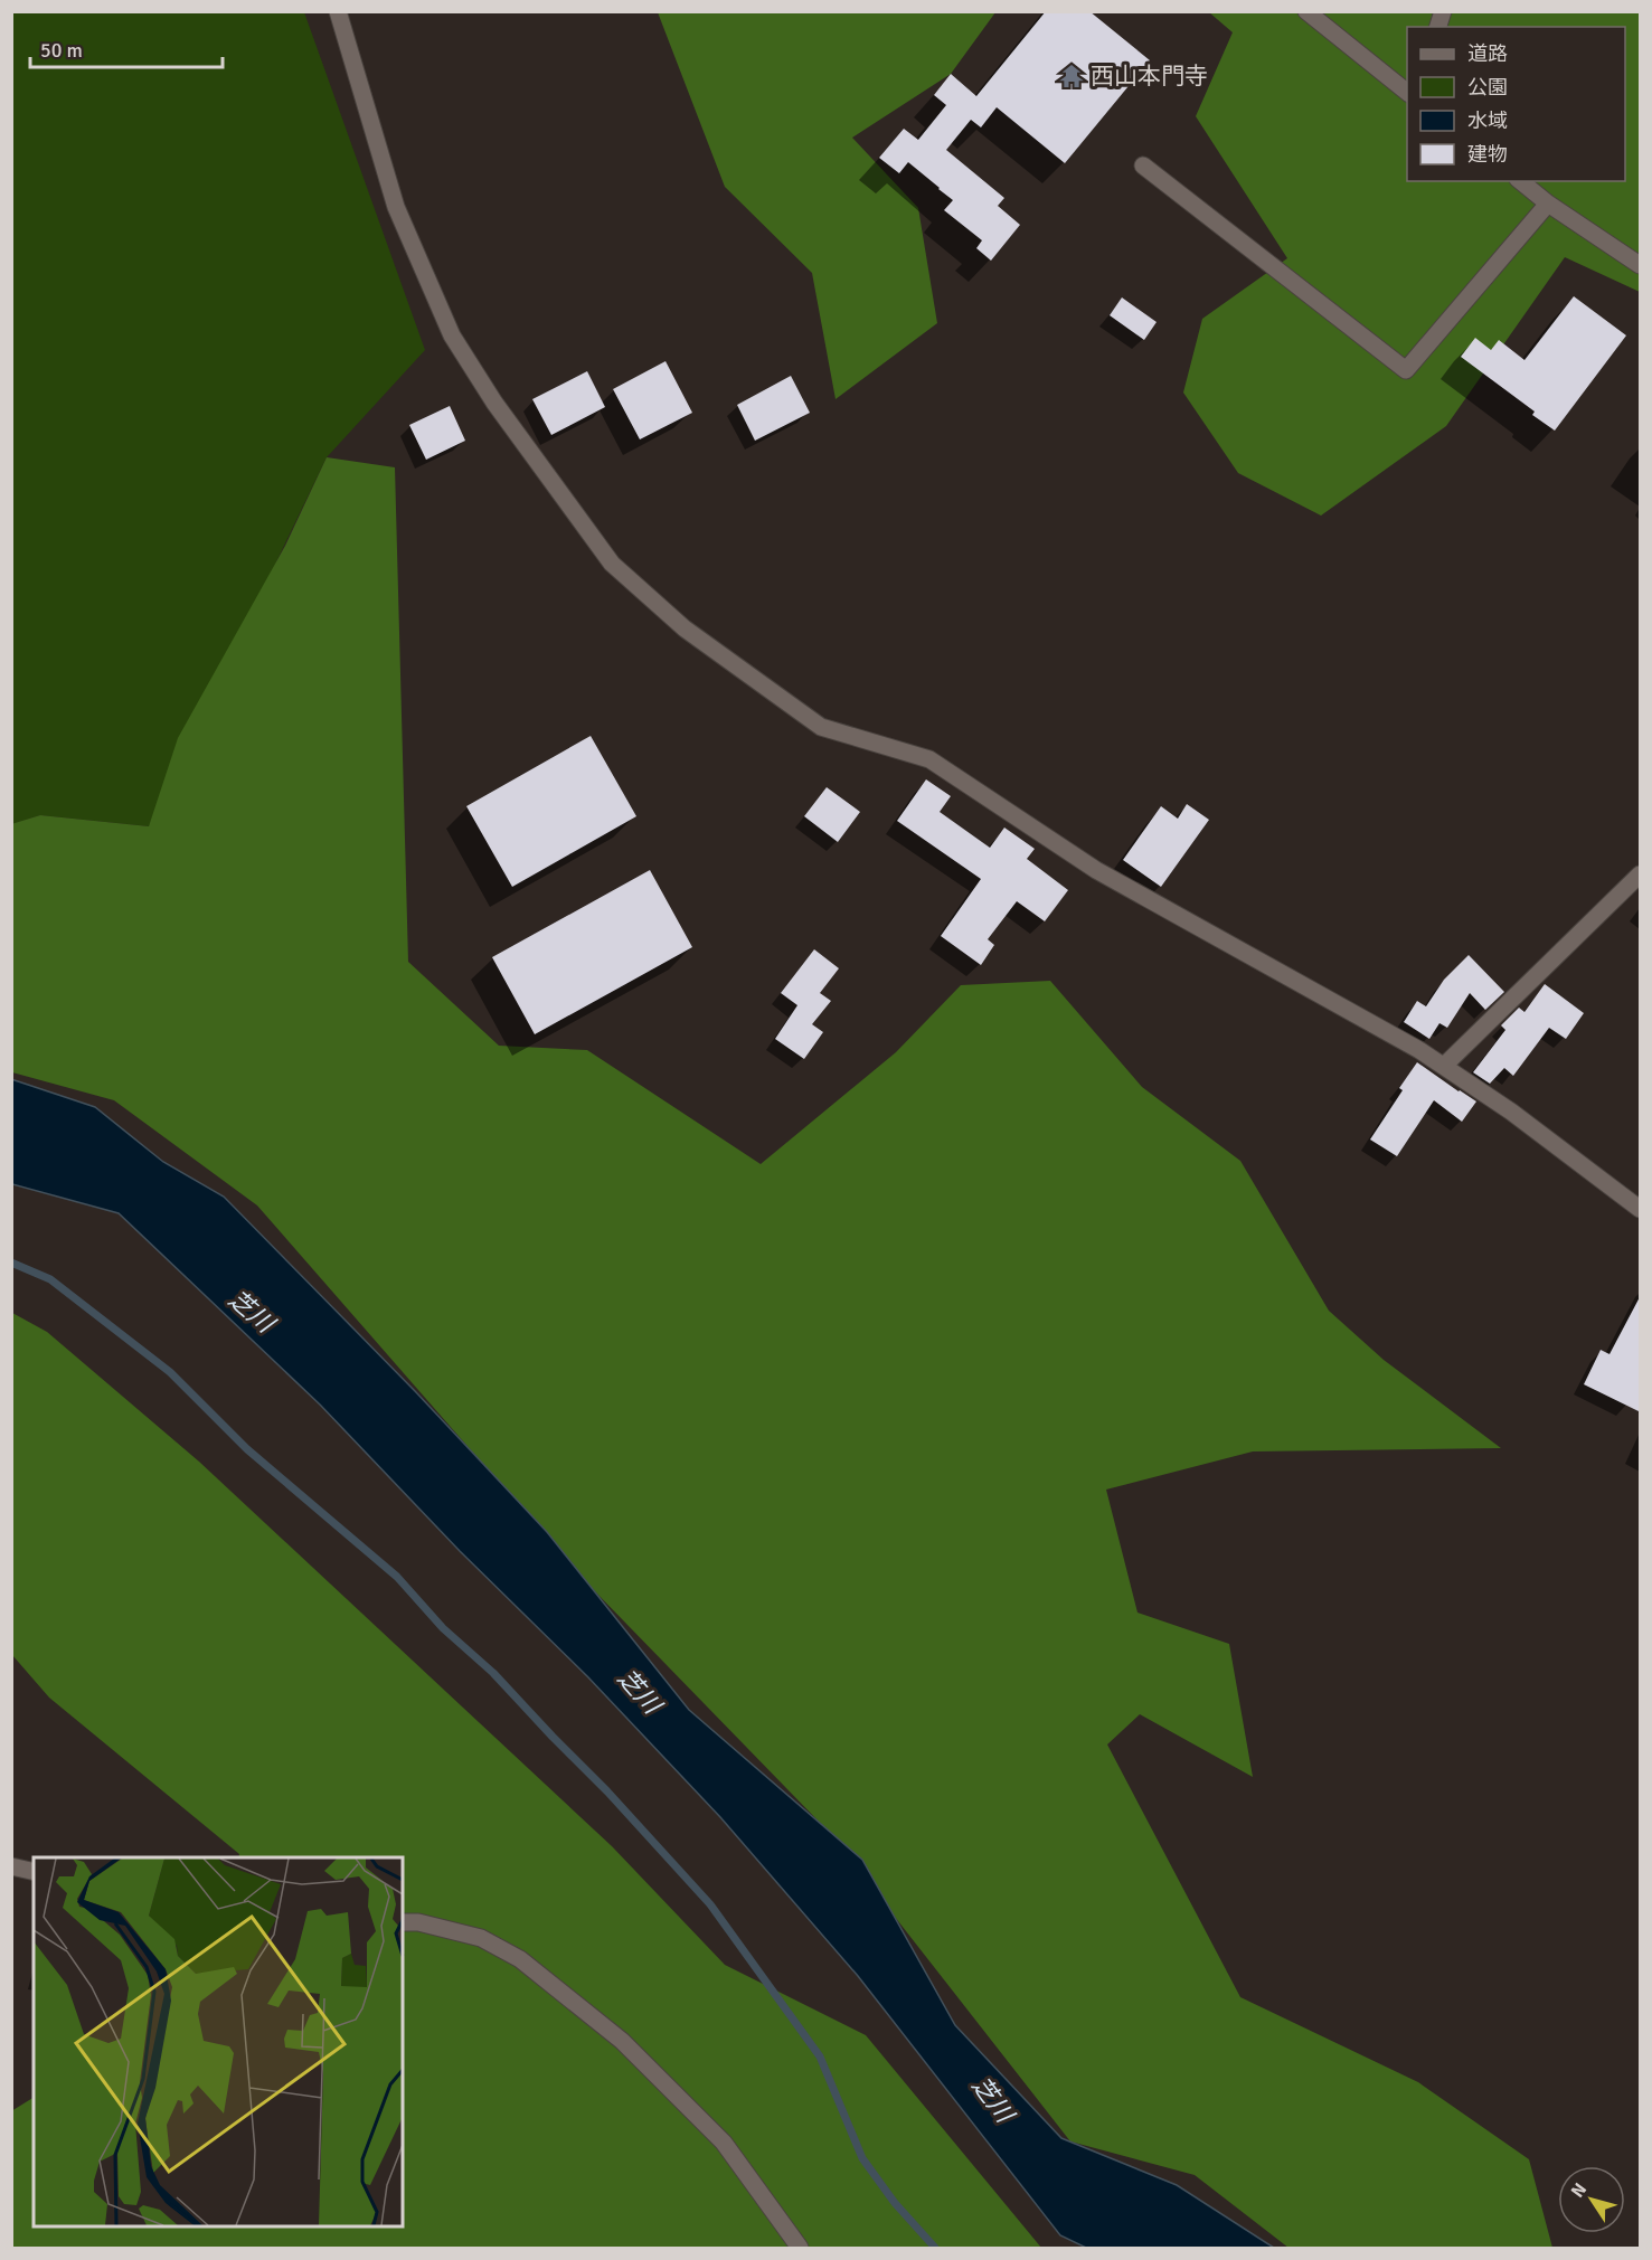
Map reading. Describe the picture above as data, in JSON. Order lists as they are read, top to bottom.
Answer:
{
  "water": ["芝川"],
  "places": {
    "temple": ["西山本門寺"]
  },
  "legend": [
    "道路",
    "公園",
    "水域",
    "建物"
  ],
  "scale_bar": "50 m",
  "north": "top left"
}
